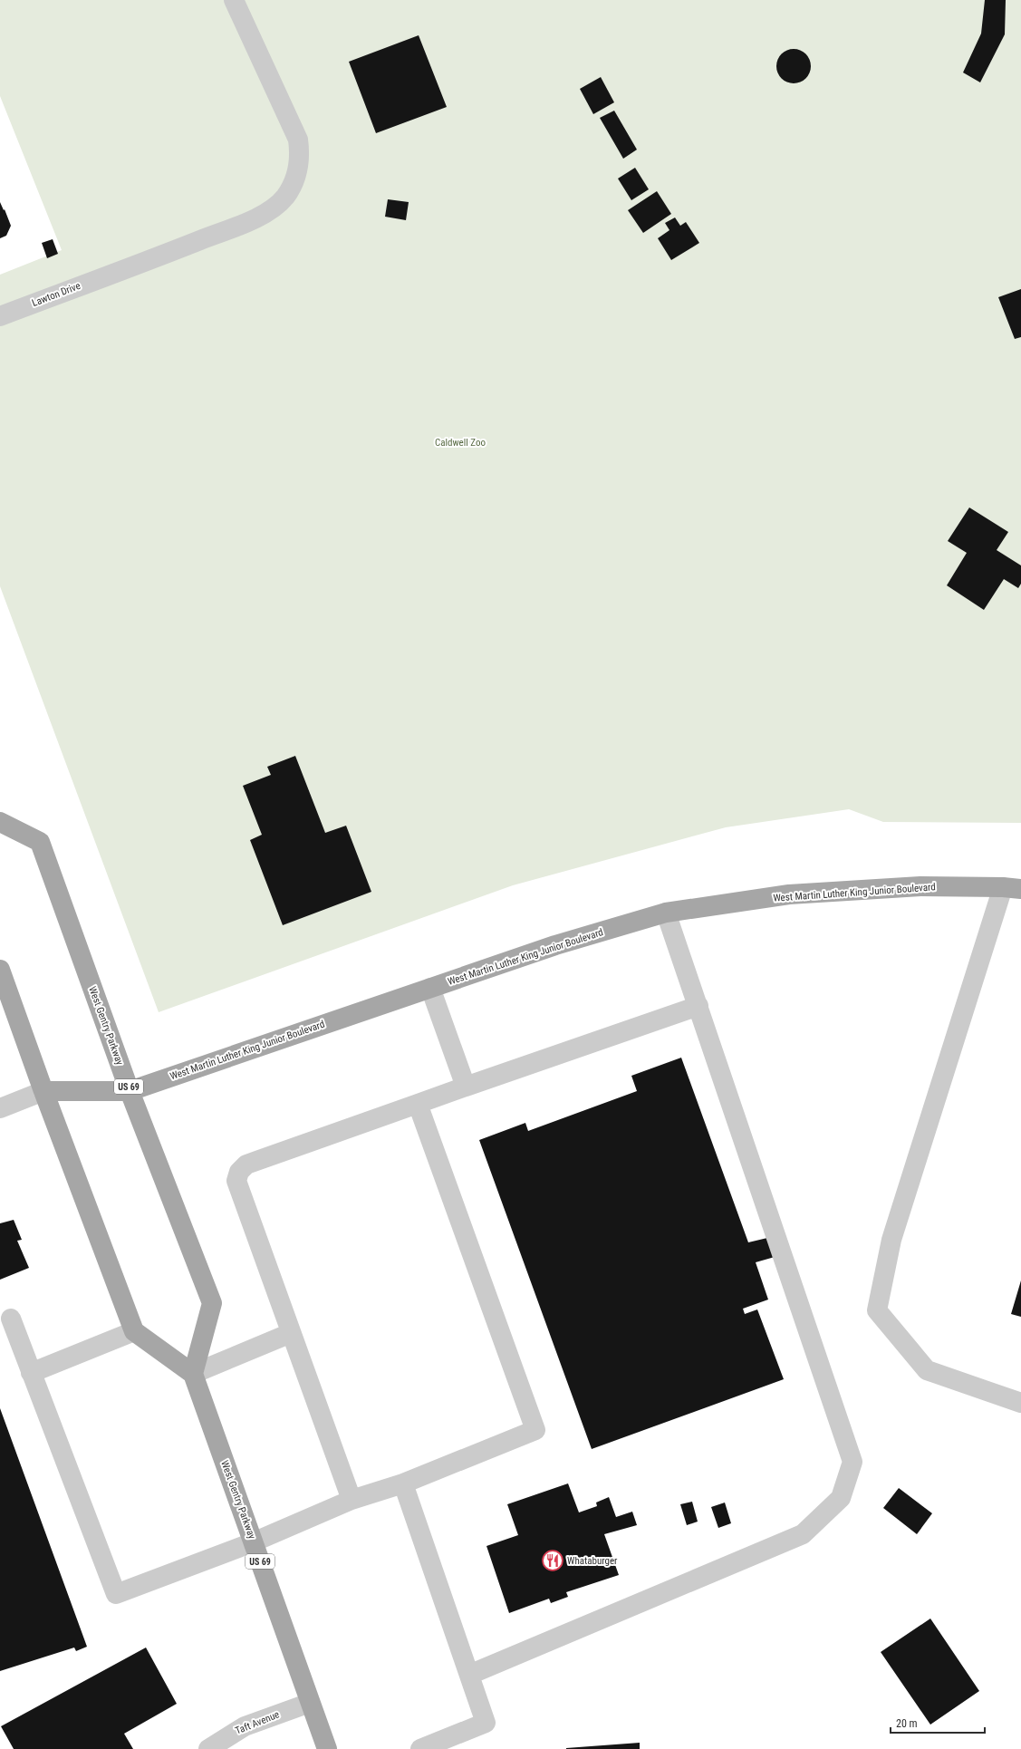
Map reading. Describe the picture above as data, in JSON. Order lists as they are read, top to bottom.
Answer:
{
  "streets": {
    "main road": ["West Martin Luther King Junior Boulevard", "West Gentry Parkway", "US 69"],
    "street": ["Lawton Drive", "Taft Avenue"]
  },
  "crossings": [
    ["West Martin Luther King Junior Boulevard", "West Gentry Parkway"],
    ["West Gentry Parkway", "Taft Avenue"]
  ],
  "parks": ["Caldwell Zoo"],
  "places": {
    "restaurant": ["Whataburger"]
  },
  "scale_bar": "20 m"
}
